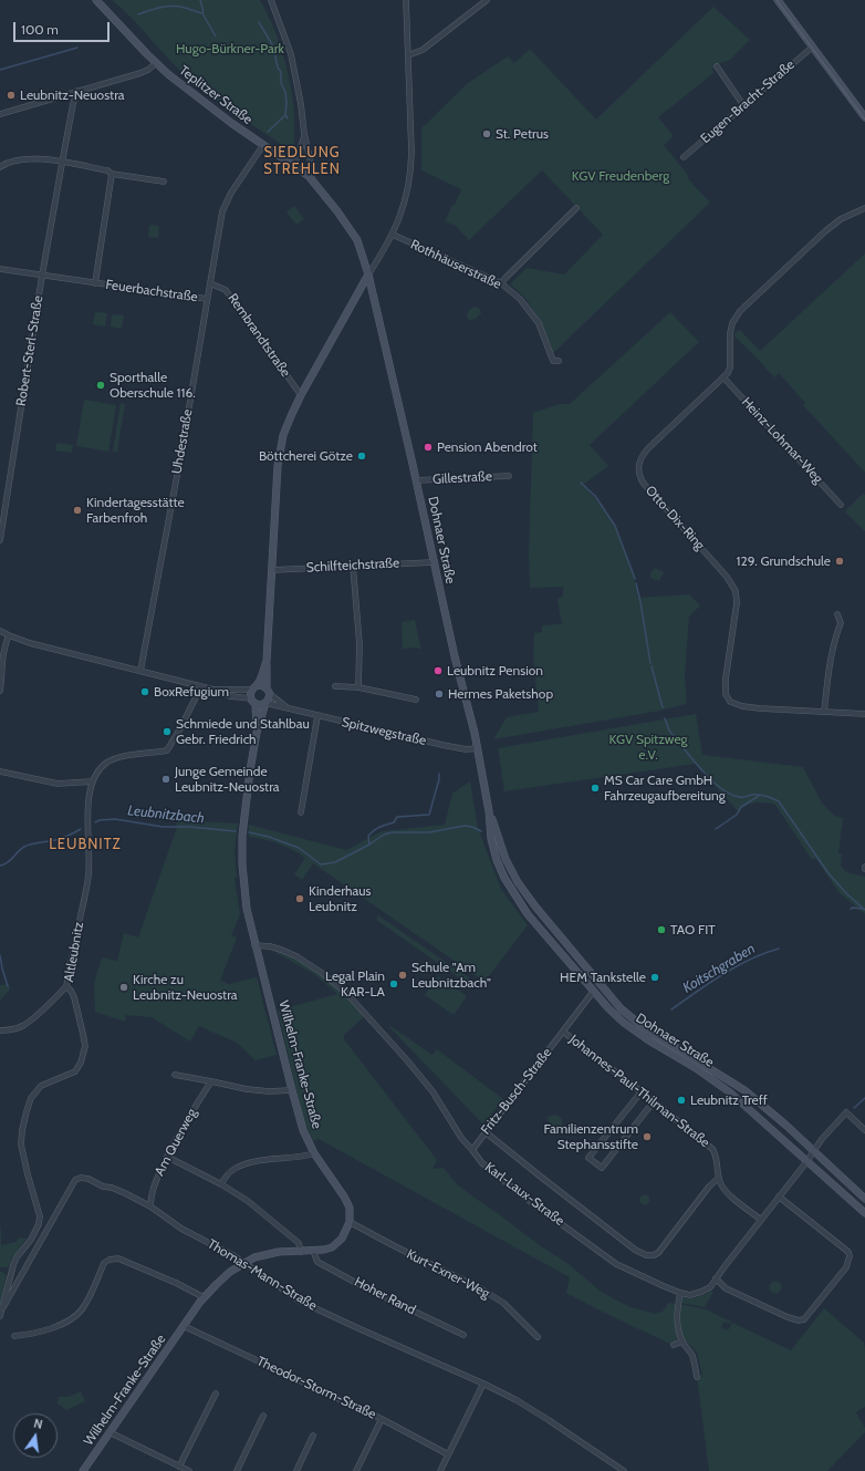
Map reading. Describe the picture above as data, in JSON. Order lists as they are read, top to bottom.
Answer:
{
  "streets": {
    "main road": ["Teplitzer Straße", "Dohnaer Straße", "Wilhelm-Franke-Straße"],
    "street": [
      "Eugen-Bracht-Straße",
      "Rothhäuserstraße",
      "Feuerbachstraße",
      "Rembrandtstraße",
      "Robert-Sterl-Straße",
      "Heinz-Lohmar-Weg",
      "Uhdestraße",
      "Gillestraße",
      "Otto-Dix-Ring",
      "Schilfteichstraße",
      "Spitzwegstraße",
      "Altleubnitz",
      "Fritz-Busch-Straße",
      "Johannes-Paul-Thilman-Straße",
      "Am Querweg",
      "Karl-Laux-Straße",
      "Kurt-Exner-Weg",
      "Thomas-Mann-Straße",
      "Hoher Rand",
      "Theodor-Storm-Straße"
    ]
  },
  "crossings": [
    ["Teplitzer Straße", "Uhdestraße"],
    ["Teplitzer Straße", "Dohnaer Straße"],
    ["Feuerbachstraße", "Robert-Sterl-Straße"],
    ["Feuerbachstraße", "Uhdestraße"],
    ["Rembrandtstraße", "Uhdestraße"],
    ["Heinz-Lohmar-Weg", "Otto-Dix-Ring"],
    ["Gillestraße", "Dohnaer Straße"],
    ["Dohnaer Straße", "Schilfteichstraße"],
    ["Dohnaer Straße", "Spitzwegstraße"],
    ["Dohnaer Straße", "Fritz-Busch-Straße"],
    ["Dohnaer Straße", "Karl-Laux-Straße"],
    ["Spitzwegstraße", "Wilhelm-Franke-Straße"],
    ["Altleubnitz", "Thomas-Mann-Straße"],
    ["Wilhelm-Franke-Straße", "Karl-Laux-Straße"],
    ["Wilhelm-Franke-Straße", "Kurt-Exner-Weg"],
    ["Wilhelm-Franke-Straße", "Thomas-Mann-Straße"],
    ["Wilhelm-Franke-Straße", "Hoher Rand"],
    ["Wilhelm-Franke-Straße", "Theodor-Storm-Straße"],
    ["Fritz-Busch-Straße", "Johannes-Paul-Thilman-Straße"],
    ["Fritz-Busch-Straße", "Karl-Laux-Straße"],
    ["Johannes-Paul-Thilman-Straße", "Karl-Laux-Straße"],
    ["Am Querweg", "Thomas-Mann-Straße"]
  ],
  "districts": ["SIEDLUNG STREHLEN", "LEUBNITZ"],
  "water": ["Leubnitzbach", "Koitschgraben"],
  "parks": ["Hugo-Bürkner-Park", "KGV Freudenberg", "KGV Spitzweg e.V."],
  "places": [
    "Leubnitz-Neuostra",
    "St. Petrus",
    "Sporthalle Oberschule 116.",
    "Pension Abendrot",
    "Böttcherei Götze",
    "Kindertagesstätte Farbenfroh",
    "129. Grundschule",
    "Leubnitz Pension",
    "BoxRefugium",
    "Hermes Paketshop",
    "Schmiede und Stahlbau Gebr. Friedrich",
    "Junge Gemeinde Leubnitz-Neuostra",
    "MS Car Care GmbH Fahrzeugaufbereitung",
    "Kinderhaus Leubnitz",
    "TAO FIT",
    "Schule \"Am Leubnitzbach\"",
    "HEM Tankstelle",
    "Legal Plain KAR-LA",
    "Kirche zu Leubnitz-Neuostra",
    "Leubnitz Treff",
    "Familienzentrum Stephansstifte"
  ],
  "scale_bar": "100 m",
  "north": "top"
}
